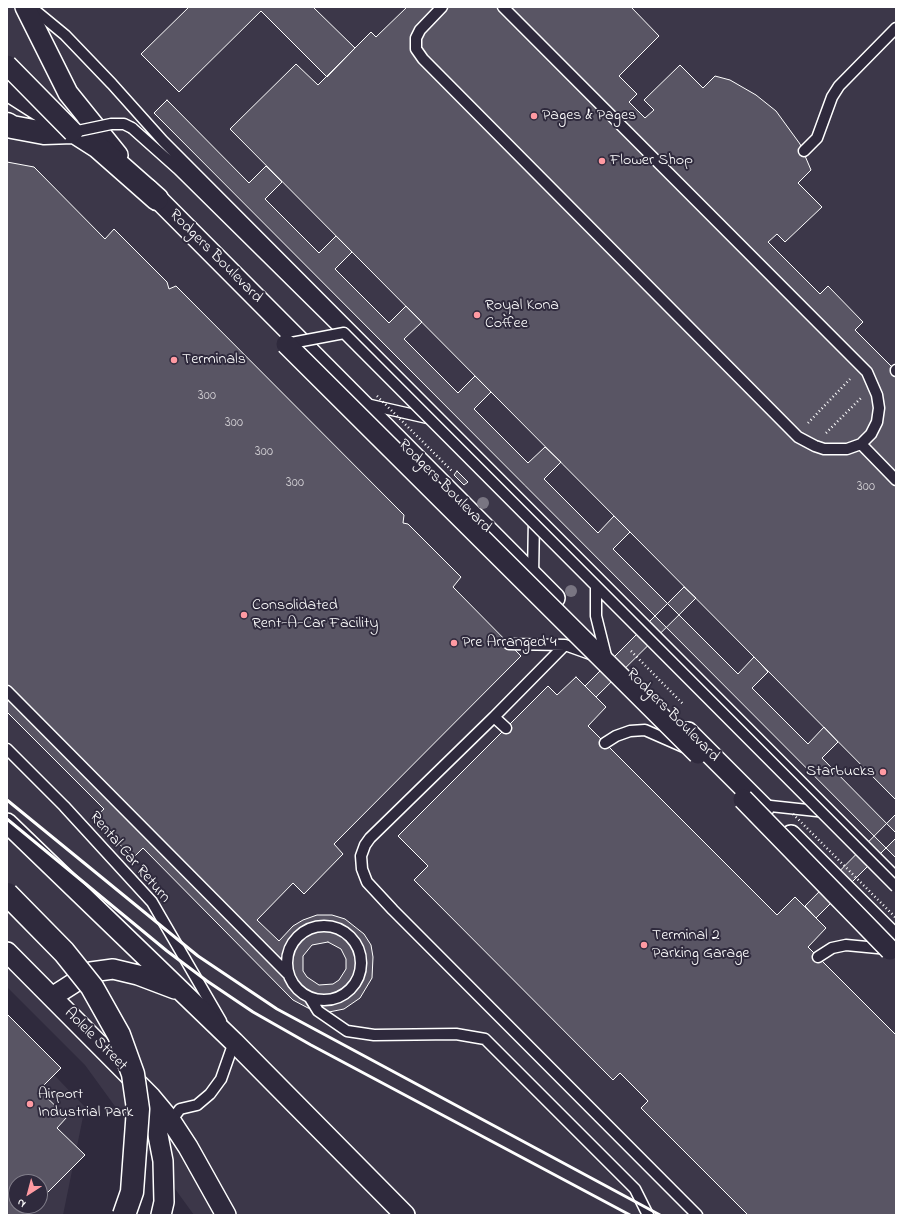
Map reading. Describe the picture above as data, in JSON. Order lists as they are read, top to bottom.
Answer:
{
  "streets": {
    "street": ["Rodgers Boulevard", "Aolele Street"],
    "lane": ["Rental Car Return"]
  },
  "places": [
    "Pages & Pages",
    "Flower Shop",
    "Royal Kona Coffee",
    "Terminals",
    "Consolidated Rent-A-Car Facility",
    "Pre Arranged 4",
    "Starbucks",
    "Terminal 2 Parking Garage",
    "Airport Industrial Park"
  ],
  "house_numbers": [
    "300",
    "300",
    "300",
    "300",
    "300"
  ],
  "north": "bottom left"
}
